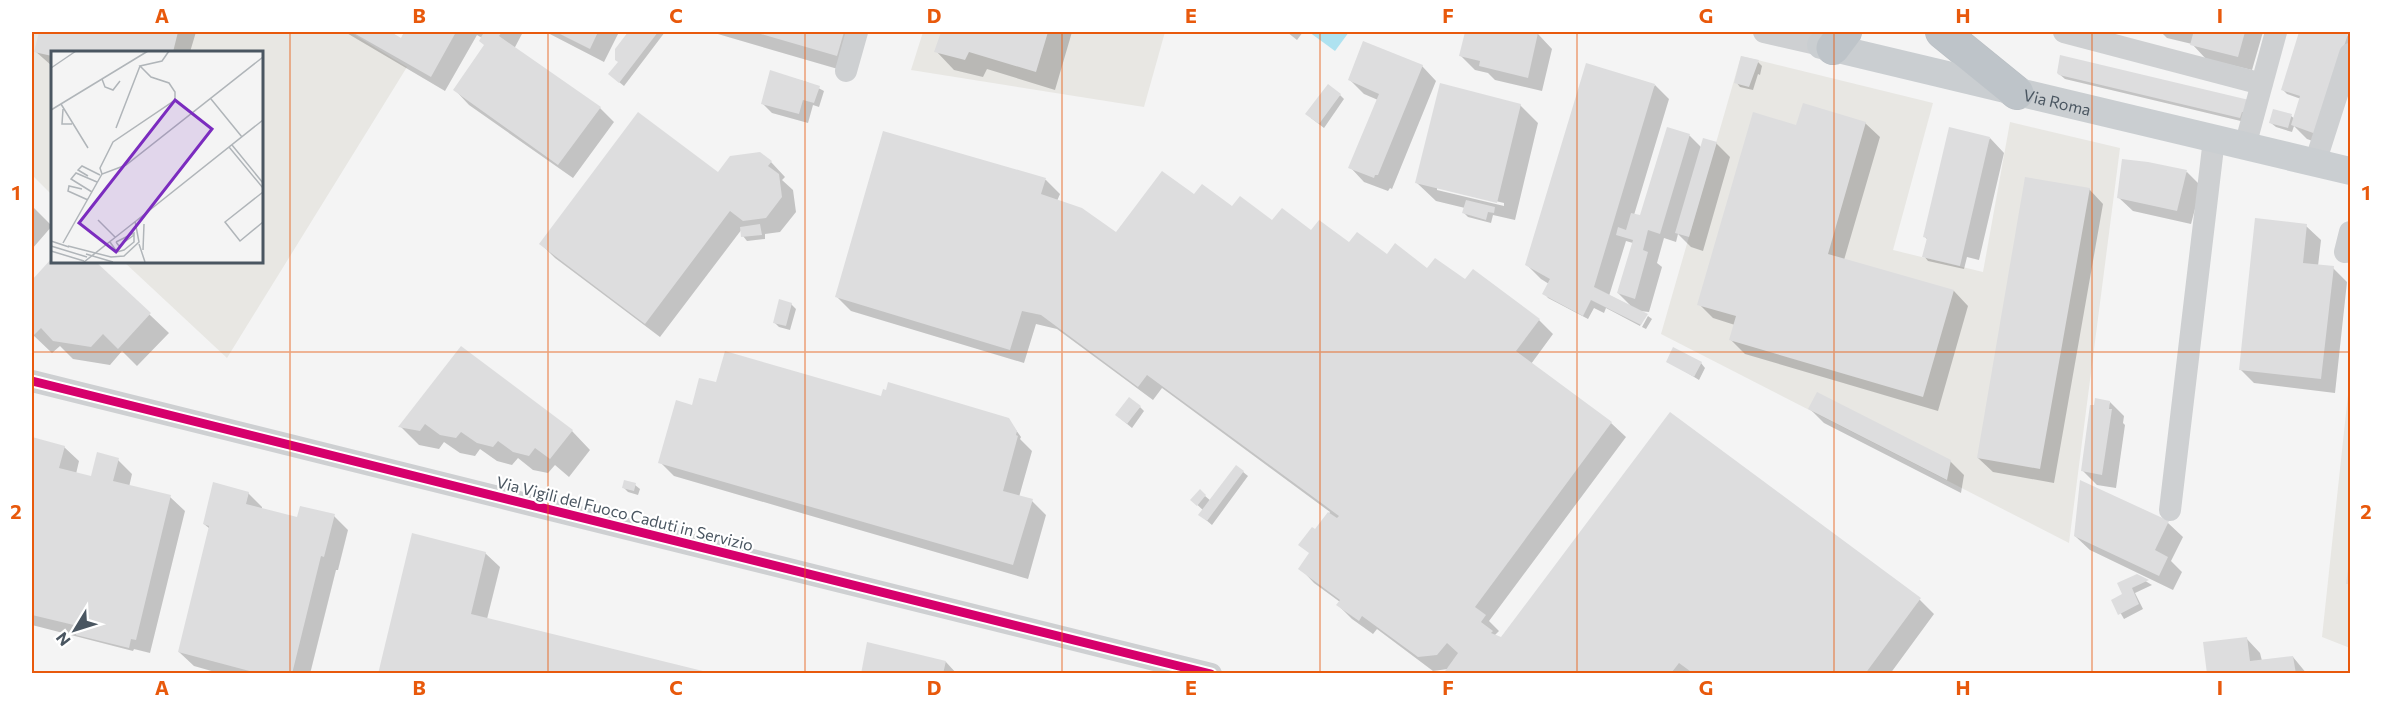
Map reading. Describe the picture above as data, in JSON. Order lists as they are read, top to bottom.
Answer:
{
  "streets": {
    "main road": ["Via Roma"],
    "street": ["Via Vigili del Fuoco Caduti in Servizio"]
  },
  "north": "bottom left",
  "grid": {
    "columns": [
      "A",
      "B",
      "C",
      "D",
      "E",
      "F",
      "G",
      "H",
      "I"
    ],
    "rows": ["1", "2"]
  }
}
